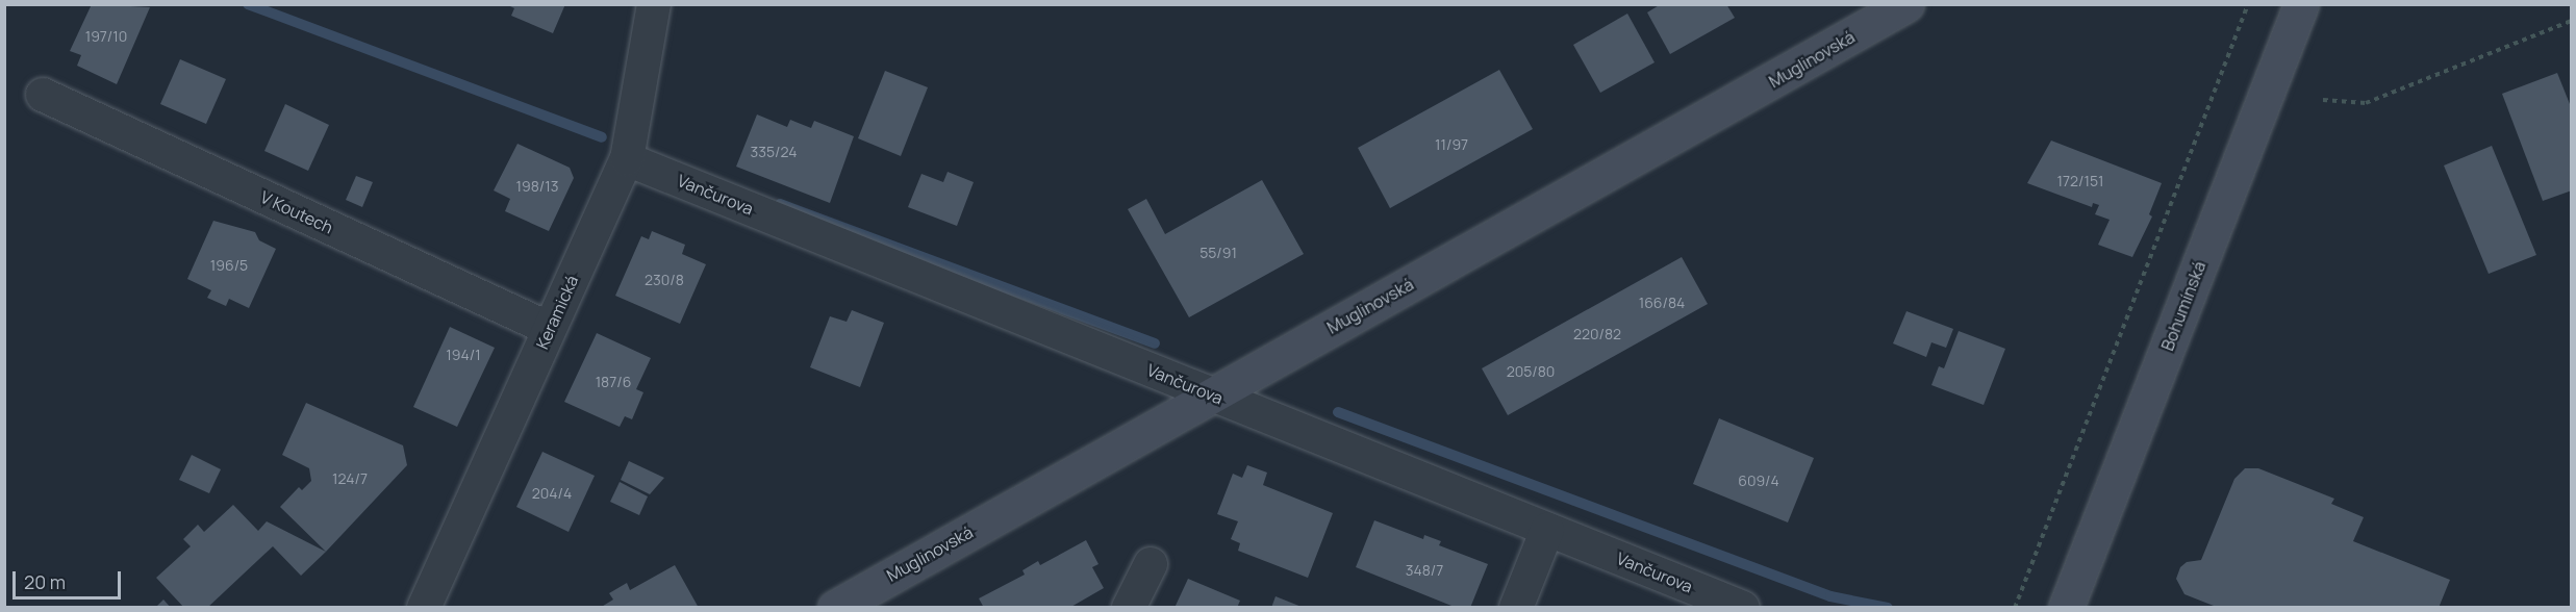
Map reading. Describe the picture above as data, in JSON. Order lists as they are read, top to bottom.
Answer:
{
  "streets": {
    "main road": ["Muglinovská", "Bohumínská"],
    "street": ["Vančurova", "V Koutech", "Keramická"]
  },
  "crossings": [
    ["Muglinovská", "Vančurova"],
    ["Vančurova", "Keramická"],
    ["V Koutech", "Keramická"]
  ],
  "house_numbers": [
    "197/10",
    "11/97",
    "335/24",
    "172/151",
    "198/13",
    "55/91",
    "196/5",
    "230/8",
    "166/84",
    "220/82",
    "194/1",
    "205/80",
    "187/6",
    "124/7",
    "609/4",
    "204/4",
    "348/7"
  ],
  "scale_bar": "20 m"
}
